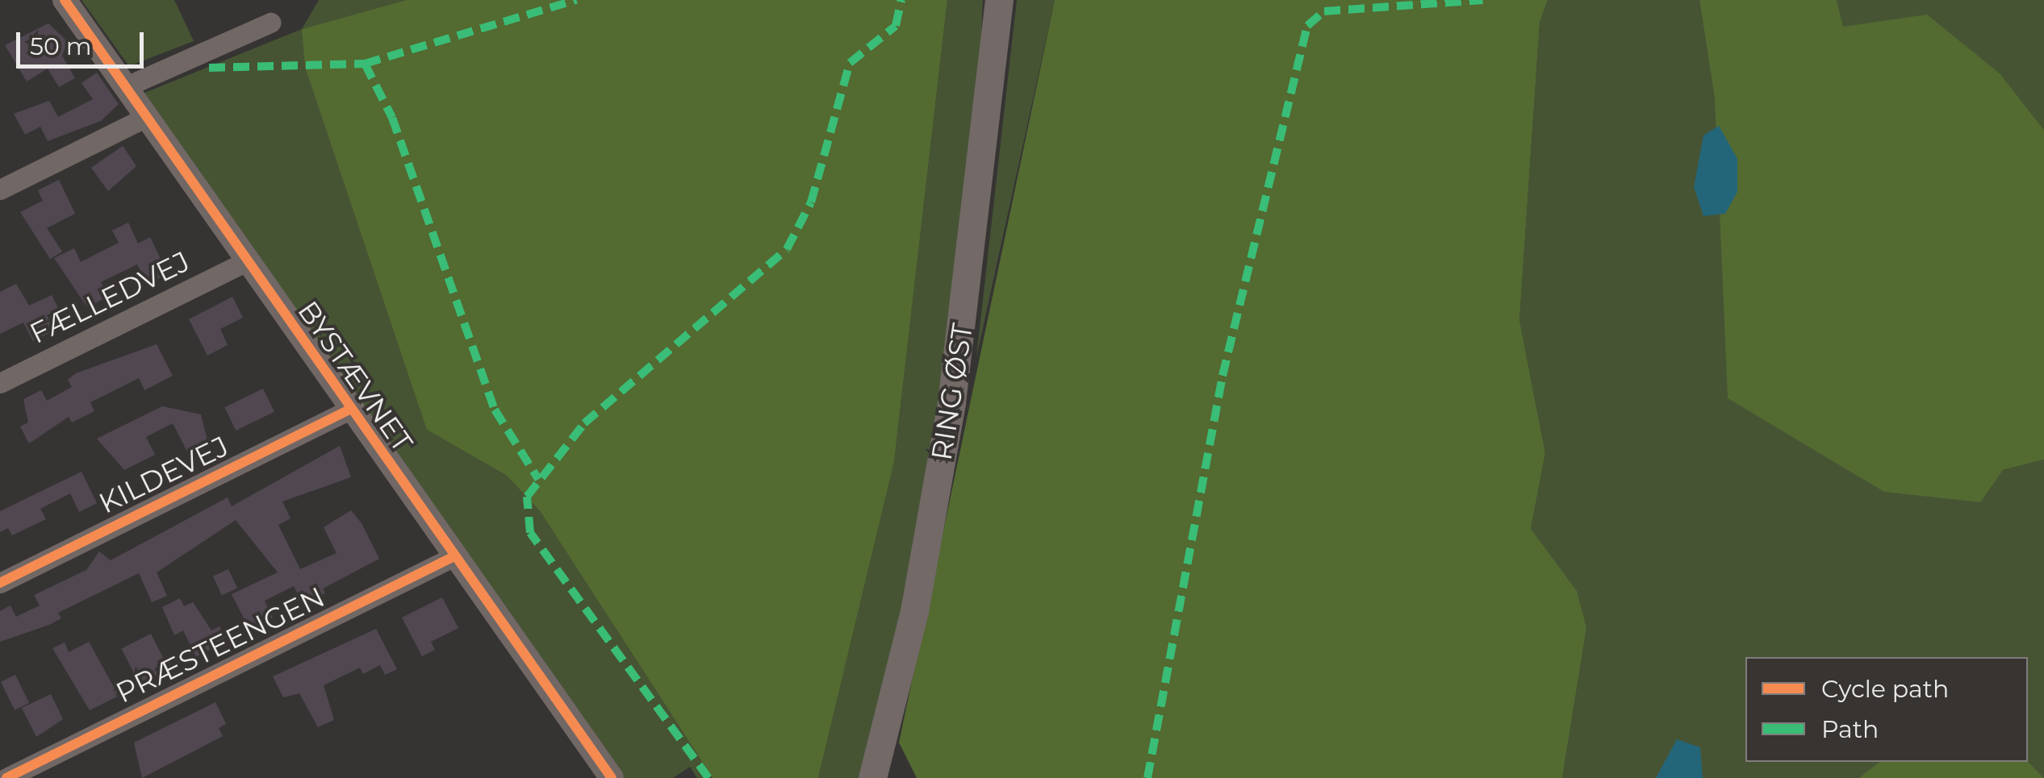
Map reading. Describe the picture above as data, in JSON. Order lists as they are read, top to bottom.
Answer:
{
  "streets": {
    "main road": ["RING ØST"],
    "street": [
      "FÆLLEDVEJ",
      "BYSTÆVNET",
      "KILDEVEJ",
      "PRÆSTEENGEN"
    ]
  },
  "crossings": [
    ["FÆLLEDVEJ", "BYSTÆVNET"],
    ["BYSTÆVNET", "KILDEVEJ"],
    ["BYSTÆVNET", "PRÆSTEENGEN"]
  ],
  "legend": ["Cycle path", "Path"],
  "scale_bar": "50 m"
}
